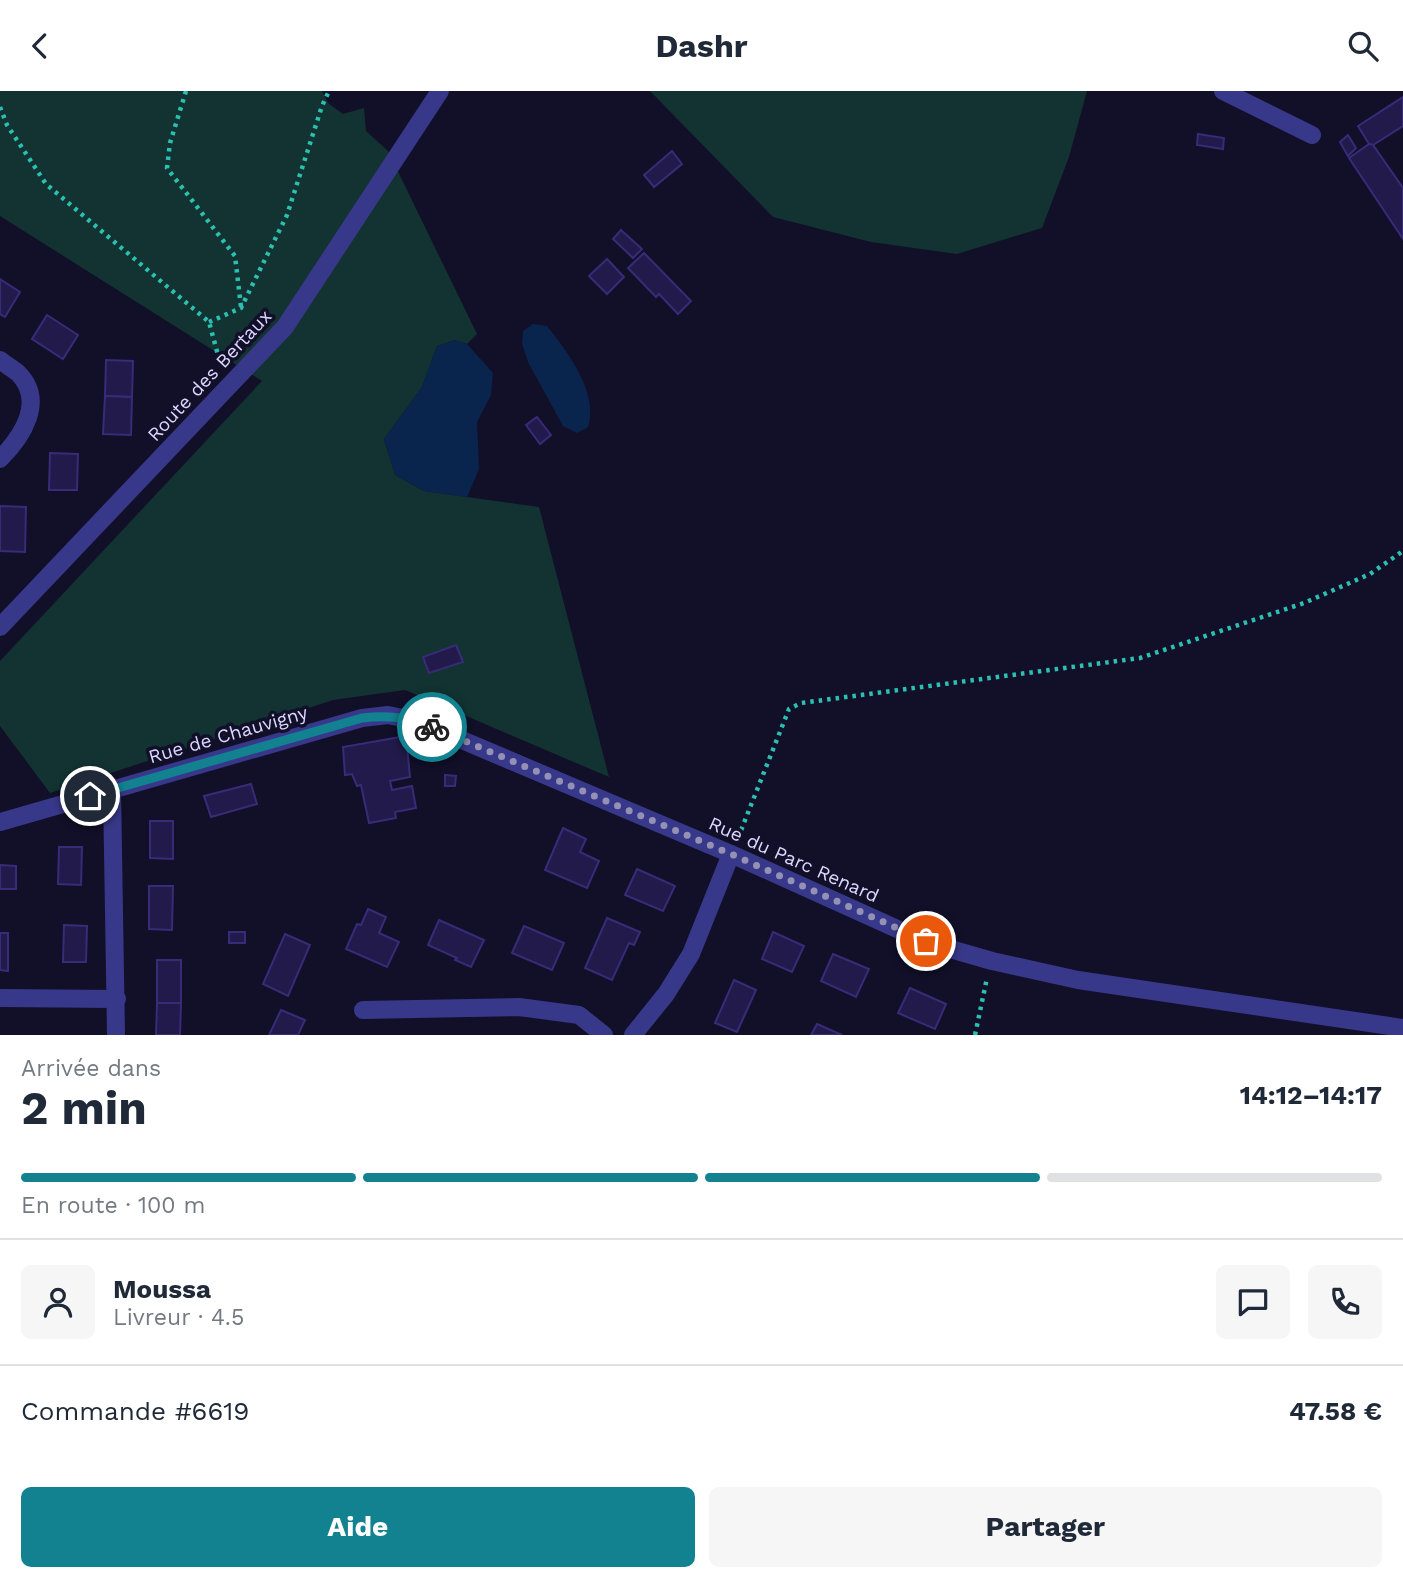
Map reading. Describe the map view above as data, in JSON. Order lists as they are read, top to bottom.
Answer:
{
  "streets": {
    "street": ["Route des Bertaux", "Rue de Chauvigny", "Rue du Parc Renard"]
  },
  "crossings": [
    ["Rue de Chauvigny", "Rue du Parc Renard"]
  ],
  "page": {
    "header": "Dashr",
    "heading": ["2 min", "Arrivée dans", "14:12–14:17"],
    "panel": [
      "Moussa",
      "Livreur · 4.5",
      "Commande #6619",
      "47.58 €"
    ],
    "bar": "En route · 100 m",
    "buttons": ["Aide", "Partager"]
  }
}
